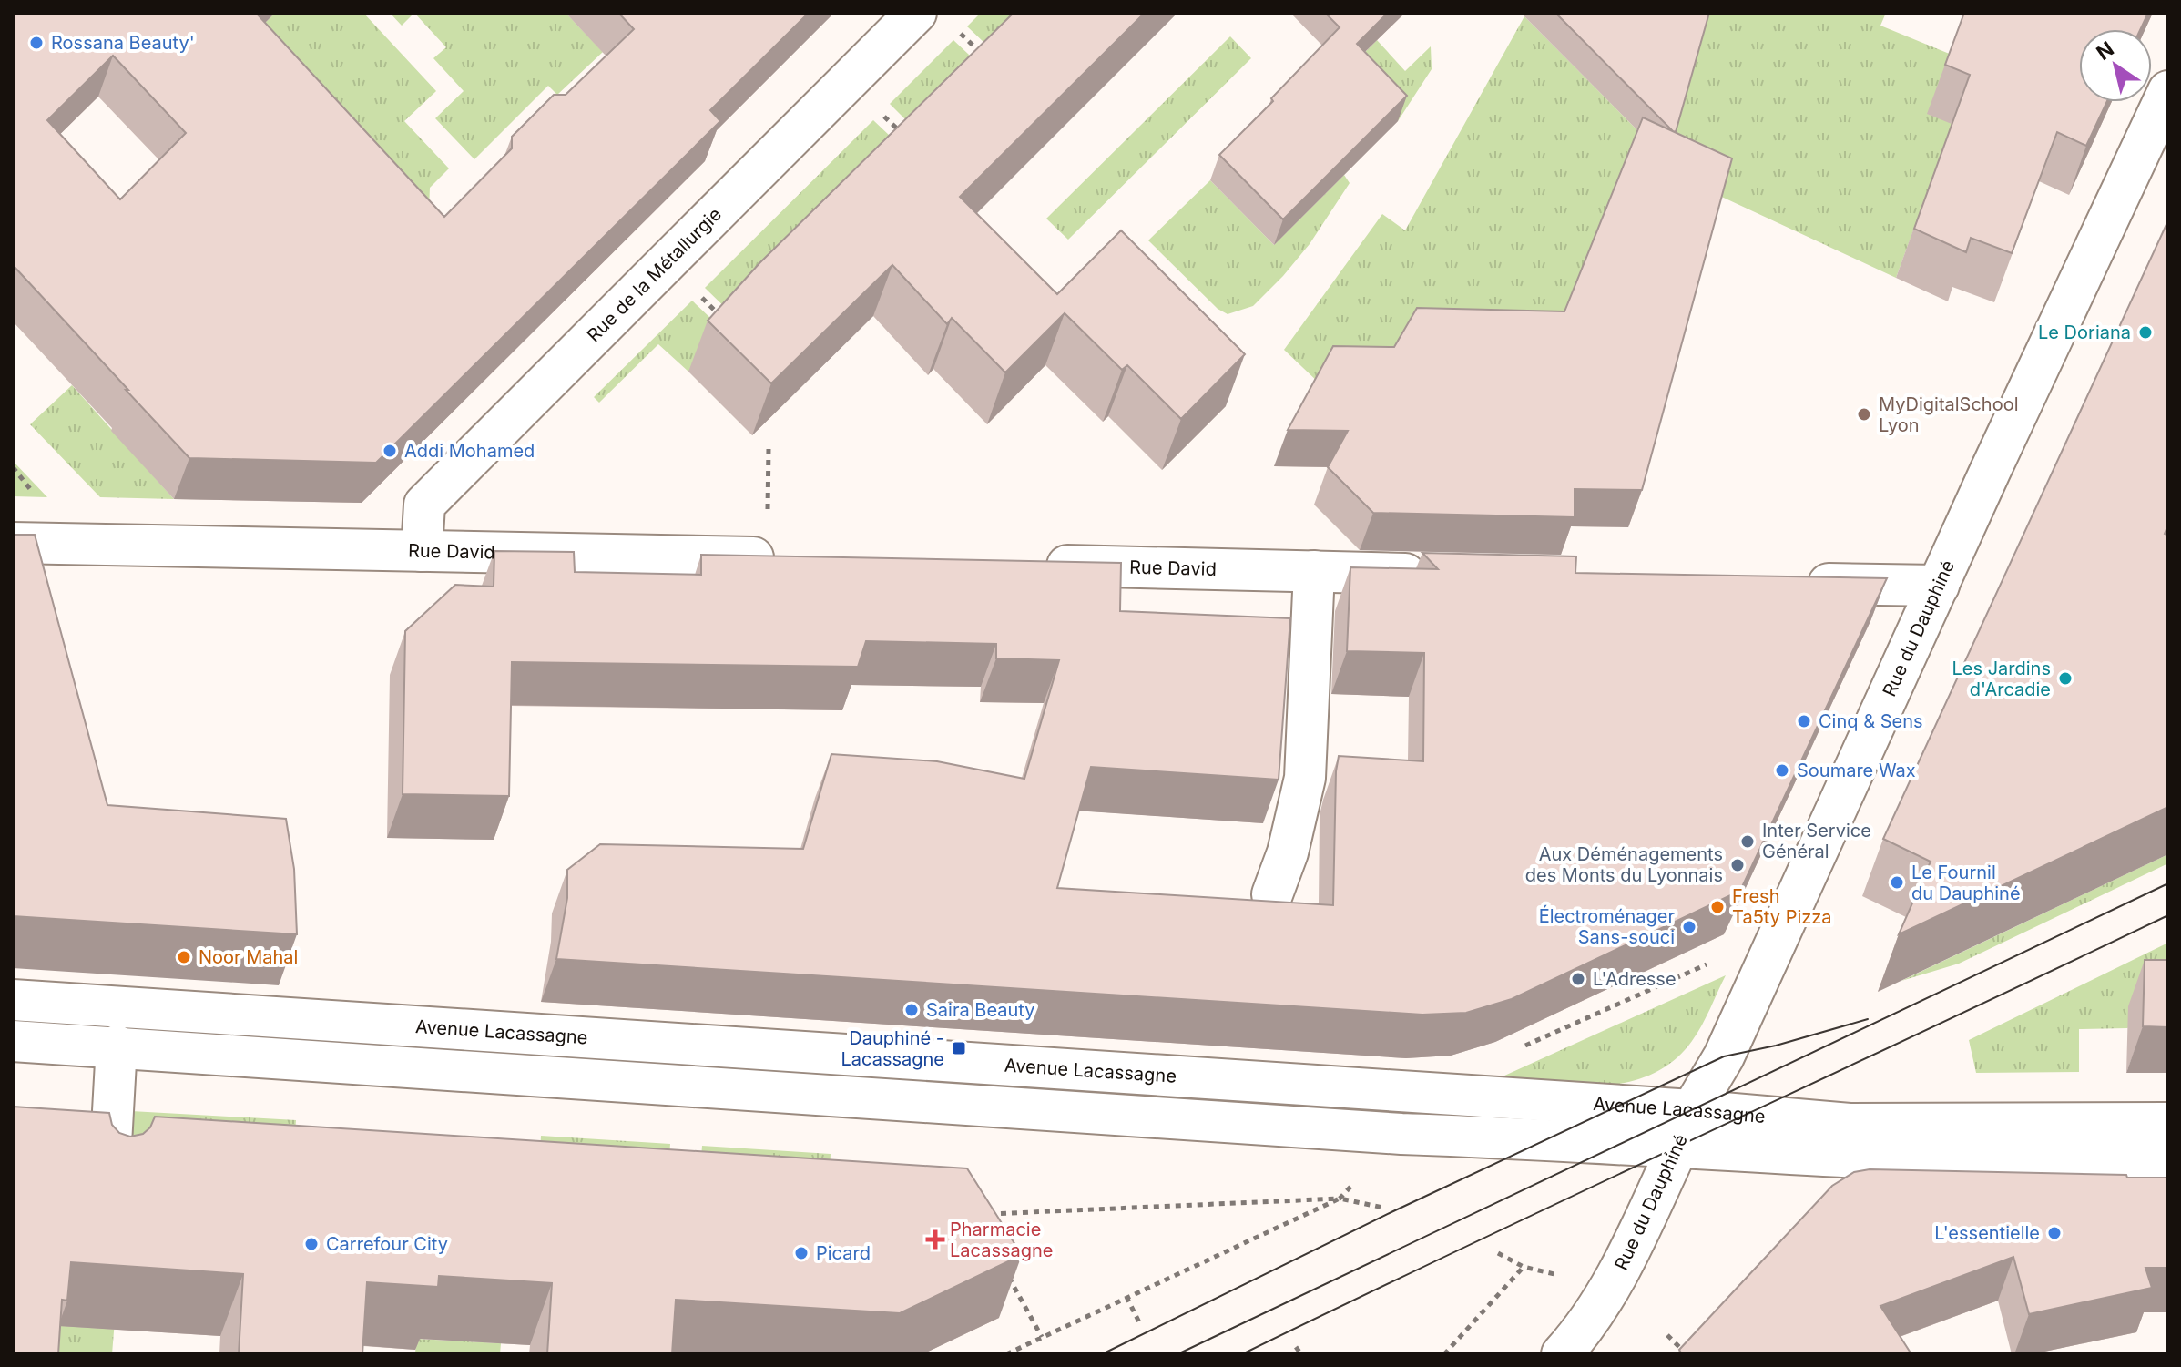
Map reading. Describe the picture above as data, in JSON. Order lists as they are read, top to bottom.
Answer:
{
  "streets": {
    "main road": [
      "Rue de la Métallurgie",
      "Rue David",
      "Rue du Dauphiné",
      "Avenue Lacassagne"
    ]
  },
  "crossings": [
    ["Rue de la Métallurgie", "Rue David"],
    ["Rue du Dauphiné", "Avenue Lacassagne"]
  ],
  "places": {
    "other": [
      "Rossana Beauty'",
      "Le Doriana",
      "MyDigitalSchool Lyon",
      "Addi Mohamed",
      "Les Jardins d'Arcadie",
      "Cinq & Sens",
      "Soumare Wax",
      "Inter Service Général",
      "Aux Déménagements des Monts du Lyonnais",
      "Le Fournil du Dauphiné",
      "Fresh Ta5ty Pizza",
      "Électroménager Sans-souci",
      "Noor Mahal",
      "L'Adresse",
      "Saira Beauty",
      "L'essentielle",
      "Carrefour City",
      "Picard"
    ],
    "transit": ["Dauphiné - Lacassagne"],
    "health": ["Pharmacie Lacassagne"]
  },
  "north": "top left"
}
